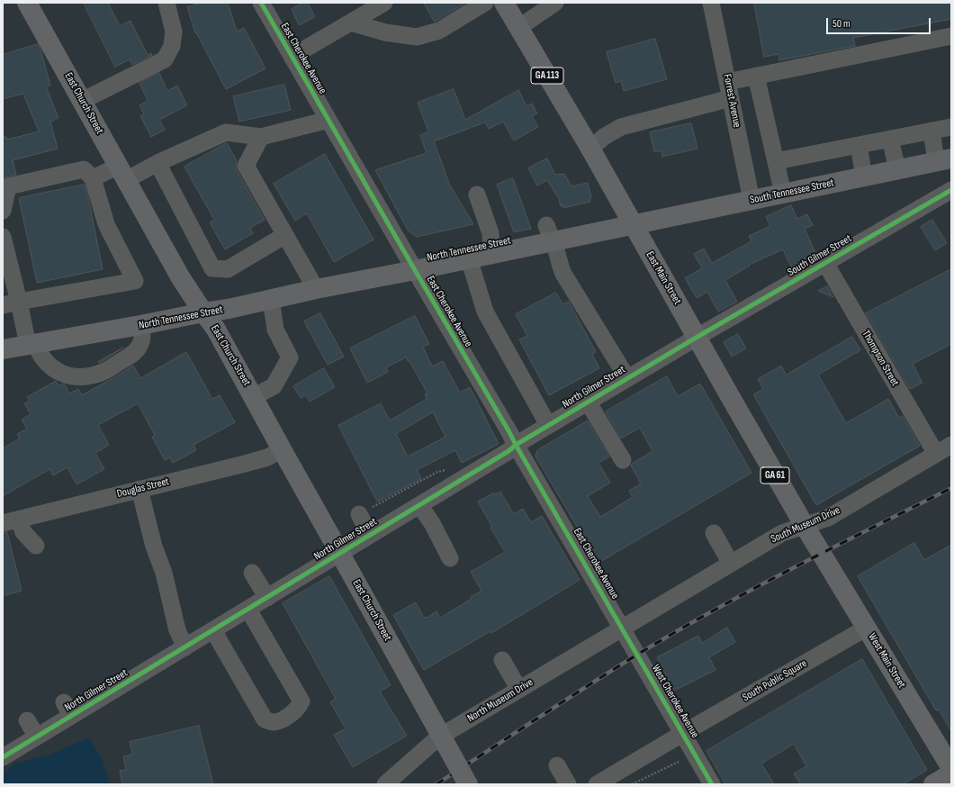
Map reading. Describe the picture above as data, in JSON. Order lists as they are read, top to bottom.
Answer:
{
  "streets": {
    "main road": [
      "GA 113",
      "East Church Street",
      "South Tennessee Street",
      "North Tennessee Street",
      "East Main Street",
      "GA 61",
      "West Main Street"
    ],
    "street": [
      "East Cherokee Avenue",
      "Forrest Avenue",
      "South Gilmer Street",
      "Thompson Street",
      "North Gilmer Street",
      "Douglas Street",
      "South Museum Drive",
      "South Public Square",
      "North Museum Drive",
      "West Cherokee Avenue"
    ]
  },
  "crossings": [
    ["East Cherokee Avenue", "North Tennessee Street"],
    ["East Cherokee Avenue", "North Gilmer Street"],
    ["East Cherokee Avenue", "South Museum Drive"],
    ["East Cherokee Avenue", "North Museum Drive"],
    ["East Cherokee Avenue", "West Cherokee Avenue"],
    ["Forrest Avenue", "South Tennessee Street"],
    ["East Church Street", "North Tennessee Street"],
    ["East Church Street", "North Gilmer Street"],
    ["East Church Street", "Douglas Street"],
    ["East Church Street", "North Museum Drive"],
    ["South Tennessee Street", "North Tennessee Street"],
    ["South Tennessee Street", "East Main Street"],
    ["North Tennessee Street", "East Main Street"],
    ["South Gilmer Street", "East Main Street"],
    ["South Gilmer Street", "Thompson Street"],
    ["South Gilmer Street", "North Gilmer Street"],
    ["East Main Street", "North Gilmer Street"],
    ["East Main Street", "South Museum Drive"],
    ["East Main Street", "West Main Street"],
    ["Thompson Street", "South Museum Drive"],
    ["South Museum Drive", "North Museum Drive"],
    ["South Museum Drive", "West Cherokee Avenue"],
    ["West Main Street", "South Public Square"],
    ["South Public Square", "West Cherokee Avenue"],
    ["North Museum Drive", "West Cherokee Avenue"]
  ],
  "scale_bar": "50 m"
}
